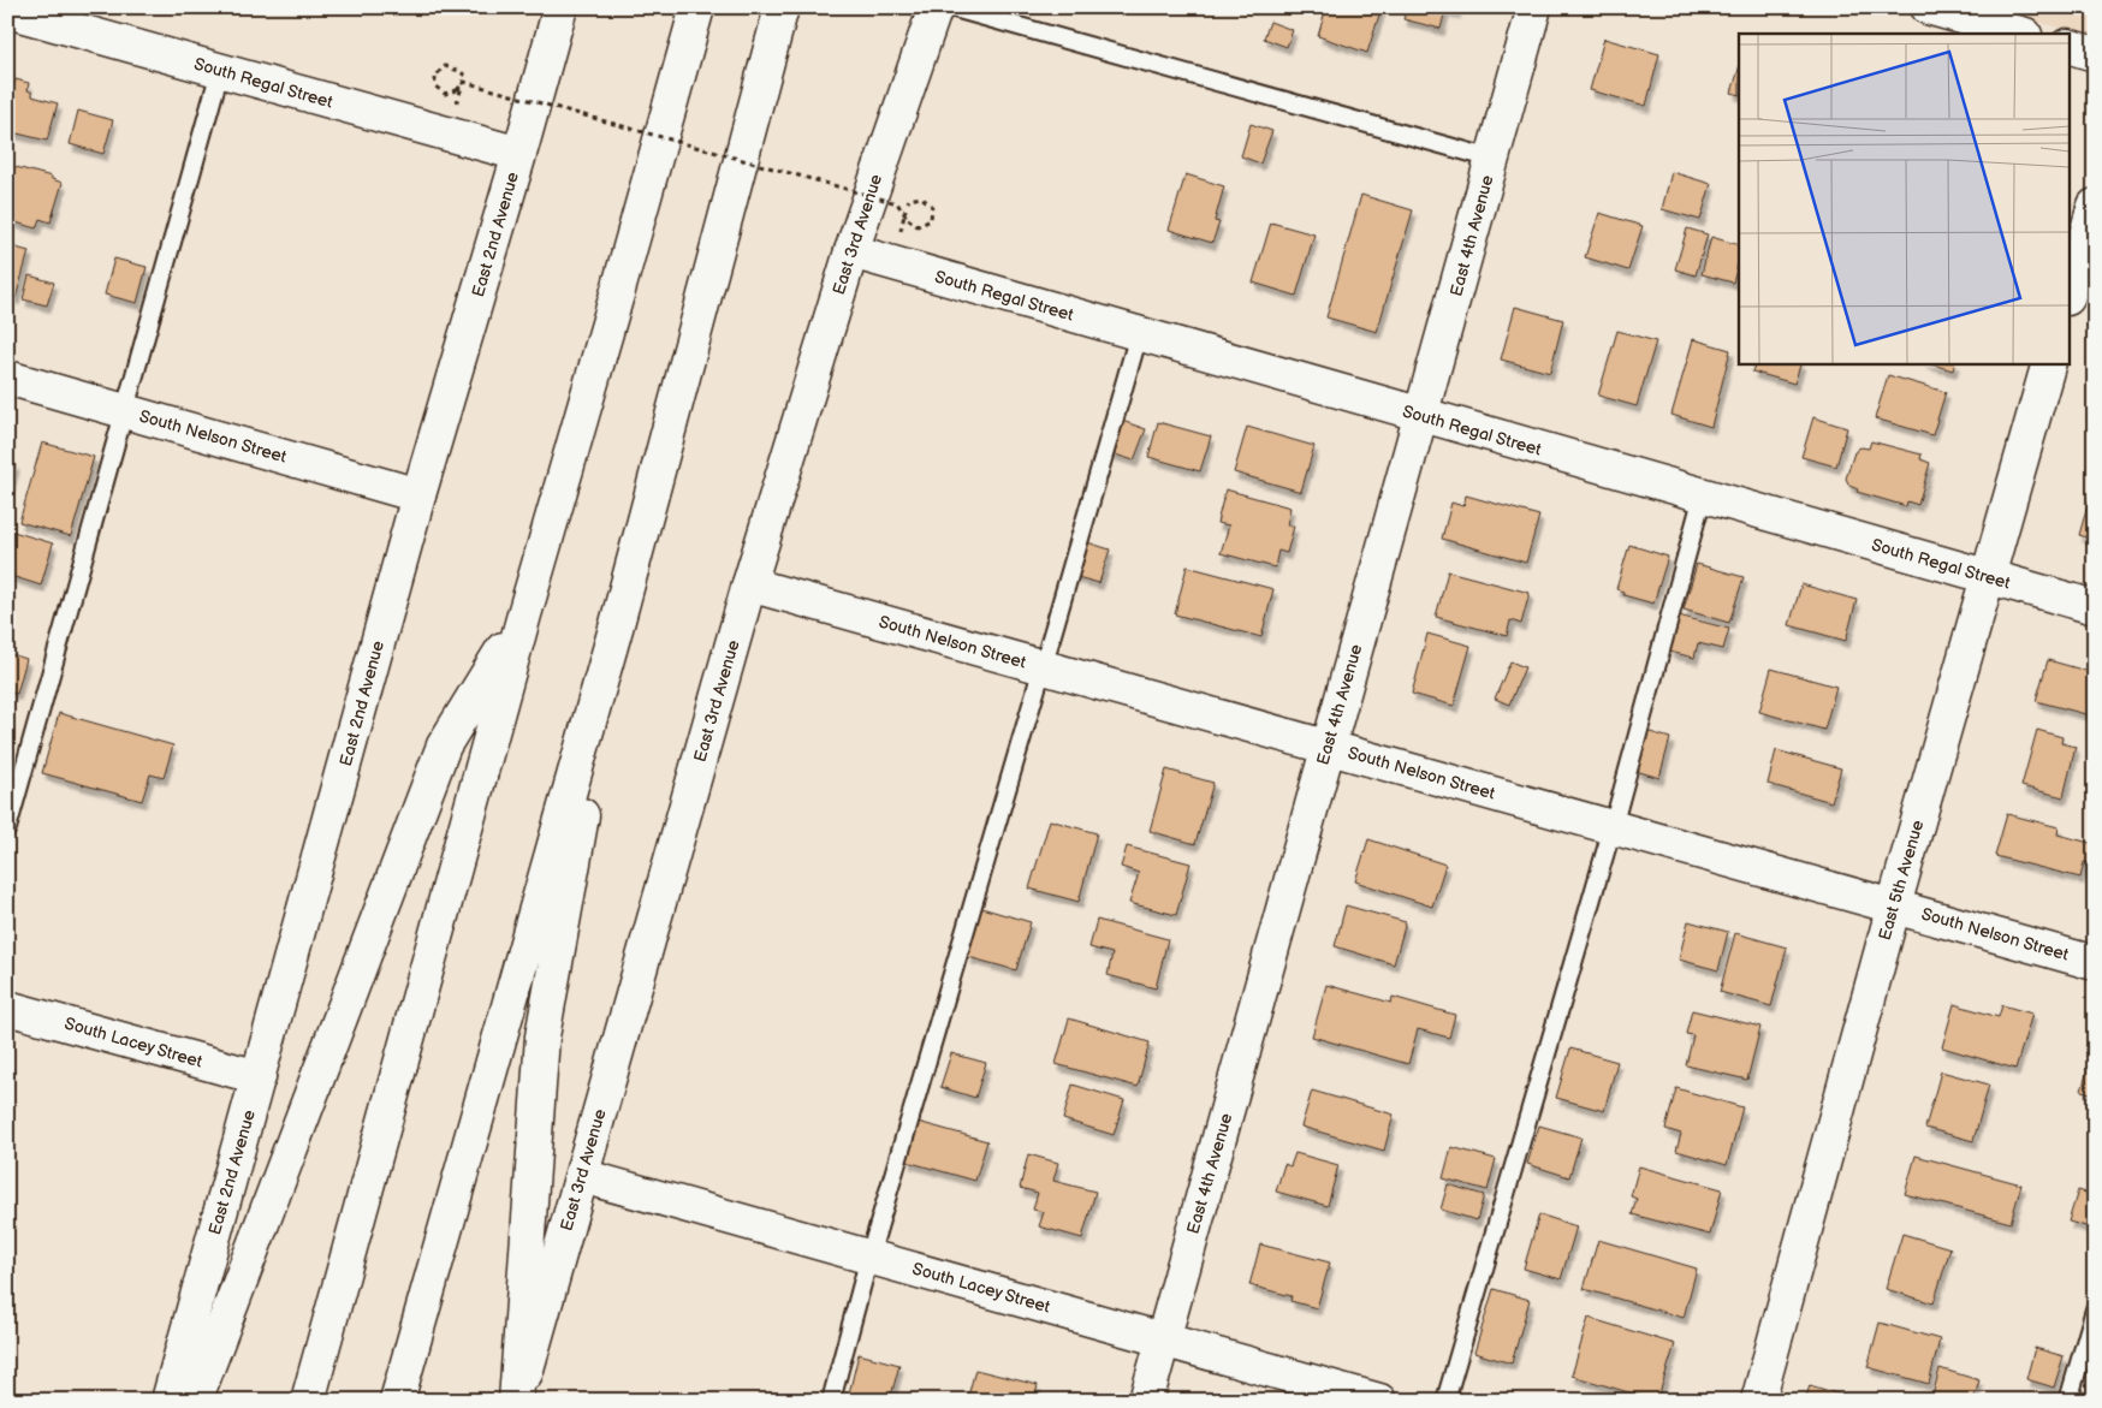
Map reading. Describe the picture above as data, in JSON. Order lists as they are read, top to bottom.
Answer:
{
  "streets": {
    "main road": [
      "South Regal Street",
      "East 2nd Avenue",
      "East 3rd Avenue",
      "East 4th Avenue",
      "South Nelson Street",
      "East 5th Avenue",
      "South Lacey Street"
    ]
  },
  "crossings": [
    ["South Regal Street", "East 2nd Avenue"],
    ["South Regal Street", "East 3rd Avenue"],
    ["South Regal Street", "East 4th Avenue"],
    ["South Regal Street", "East 5th Avenue"],
    ["East 2nd Avenue", "South Nelson Street"],
    ["East 2nd Avenue", "South Lacey Street"],
    ["East 3rd Avenue", "South Nelson Street"],
    ["East 3rd Avenue", "South Lacey Street"],
    ["East 4th Avenue", "South Nelson Street"],
    ["East 4th Avenue", "South Lacey Street"],
    ["South Nelson Street", "East 5th Avenue"]
  ]
}
